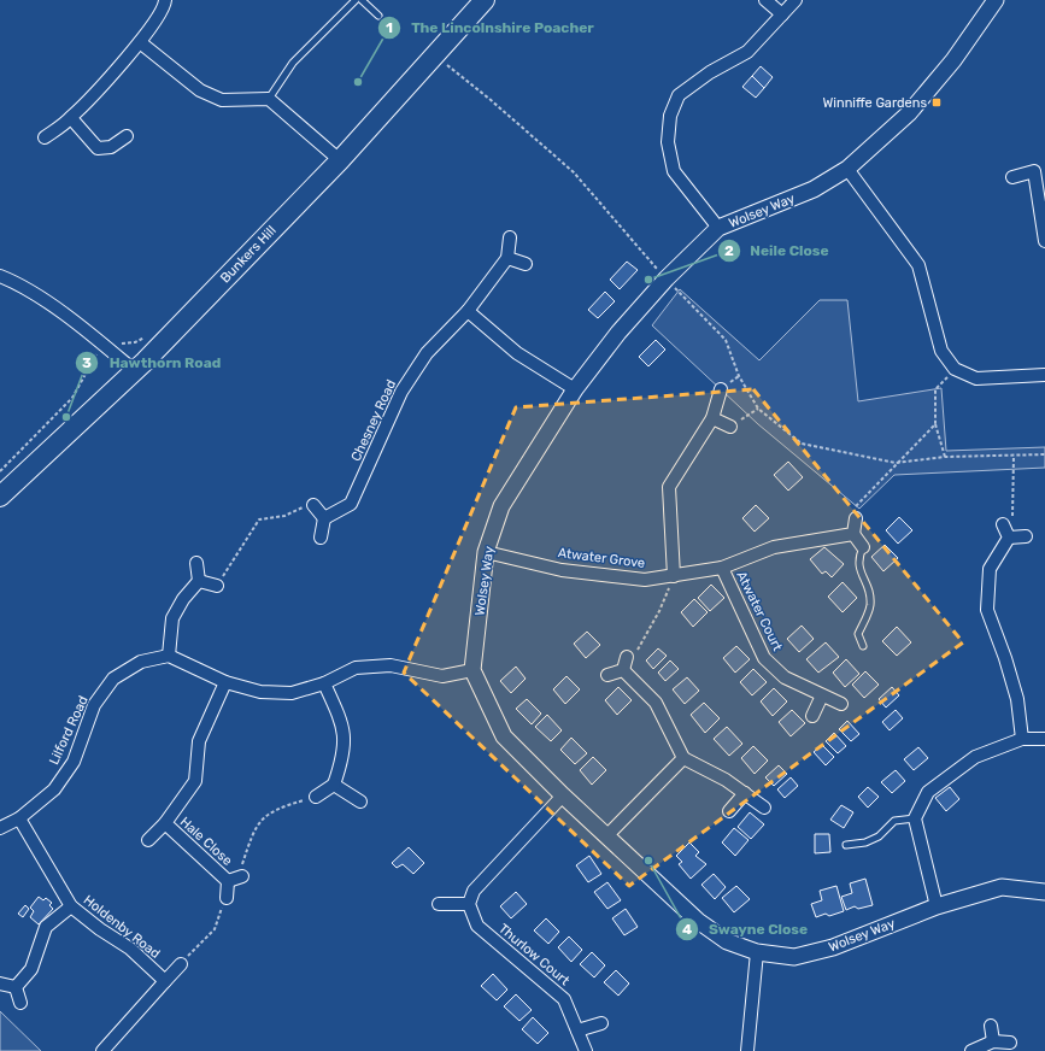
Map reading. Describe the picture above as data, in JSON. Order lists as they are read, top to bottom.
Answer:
{
  "streets": {
    "main road": ["Bunkers Hill"],
    "street": [
      "Wolsey Way",
      "Chesney Road",
      "Atwater Grove",
      "Atwater Court",
      "Lilford Road",
      "Hale Close",
      "Holdenby Road",
      "Thurlow Court"
    ]
  },
  "crossings": [
    ["Wolsey Way", "Atwater Grove"],
    ["Atwater Grove", "Atwater Court"],
    ["Lilford Road", "Holdenby Road"]
  ],
  "places": {
    "other": [
      "The Lincolnshire Poacher",
      "Neile Close",
      "Hawthorn Road",
      "Swayne Close"
    ],
    "transit": ["Winniffe Gardens"]
  }
}
